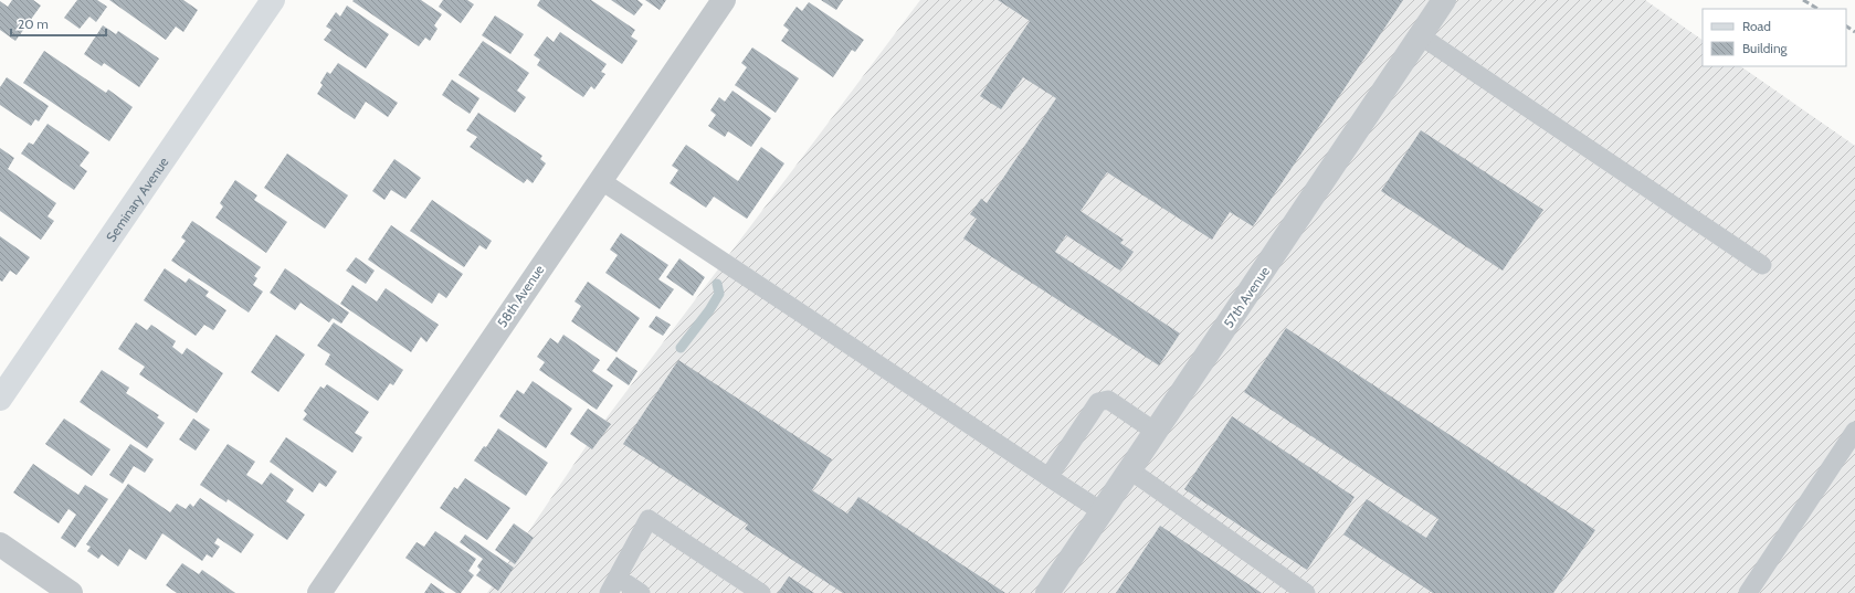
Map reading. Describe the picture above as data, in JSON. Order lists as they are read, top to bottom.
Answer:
{
  "streets": {
    "street": ["Seminary Avenue", "58th Avenue", "57th Avenue"]
  },
  "legend": ["Road", "Building"],
  "scale_bar": "20 m"
}
